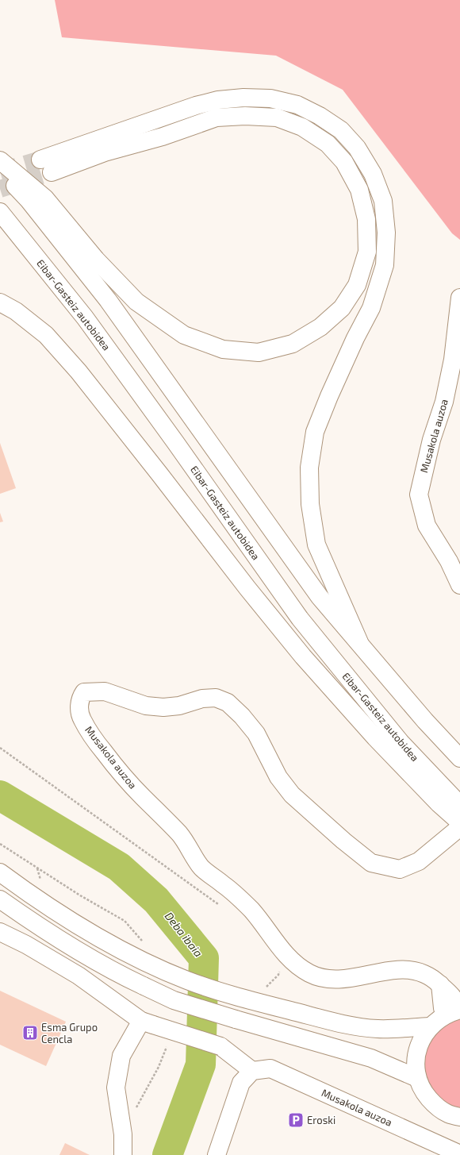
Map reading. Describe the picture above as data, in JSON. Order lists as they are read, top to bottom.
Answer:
{
  "streets": {
    "main road": ["Eibar-Gasteiz autobidea", "Musakola auzoa"]
  },
  "water": ["Deba ibaia"],
  "places": {
    "building": ["Esma Grupo Cencla"],
    "parking": ["Eroski"]
  }
}
